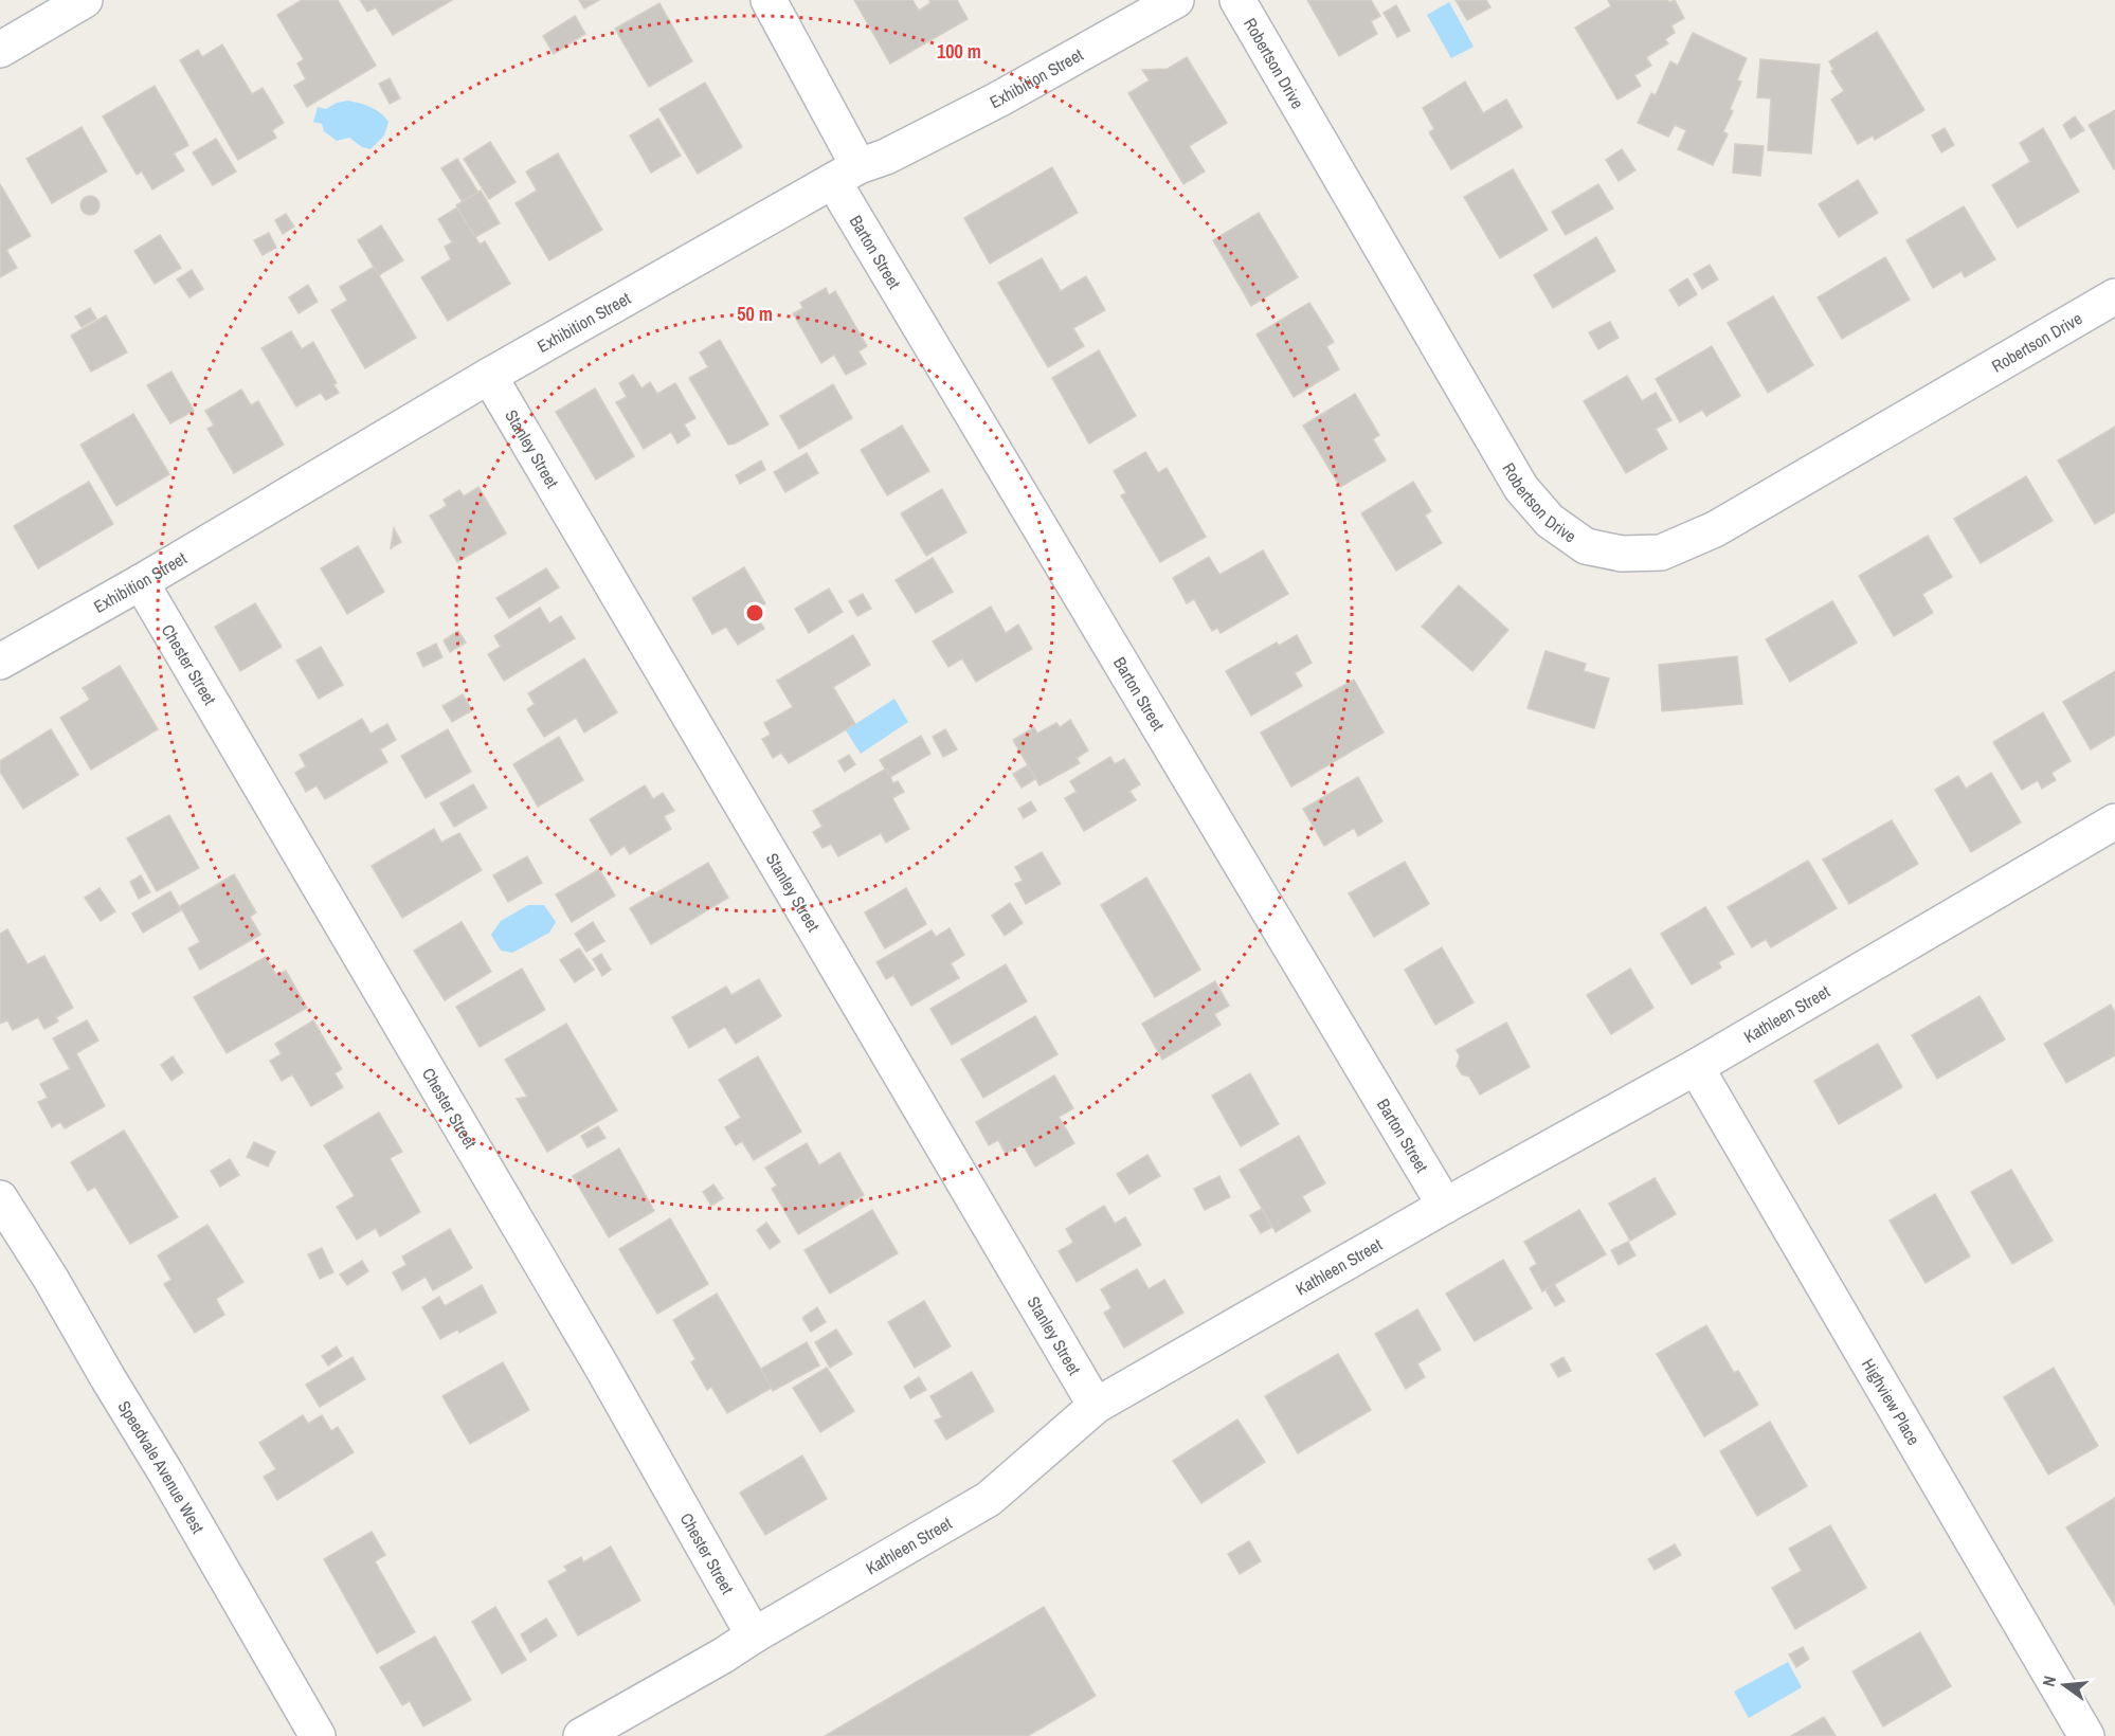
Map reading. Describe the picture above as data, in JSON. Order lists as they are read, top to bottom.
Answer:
{
  "streets": {
    "street": [
      "Robertson Drive",
      "Exhibition Street",
      "Barton Street",
      "Stanley Street",
      "Chester Street",
      "Kathleen Street",
      "Highview Place",
      "Speedvale Avenue West"
    ]
  },
  "crossings": [
    ["Exhibition Street", "Barton Street"],
    ["Exhibition Street", "Stanley Street"],
    ["Exhibition Street", "Chester Street"],
    ["Barton Street", "Kathleen Street"],
    ["Stanley Street", "Kathleen Street"],
    ["Chester Street", "Kathleen Street"],
    ["Kathleen Street", "Highview Place"]
  ],
  "north": "left",
  "rings": ["100 m", "50 m"]
}
